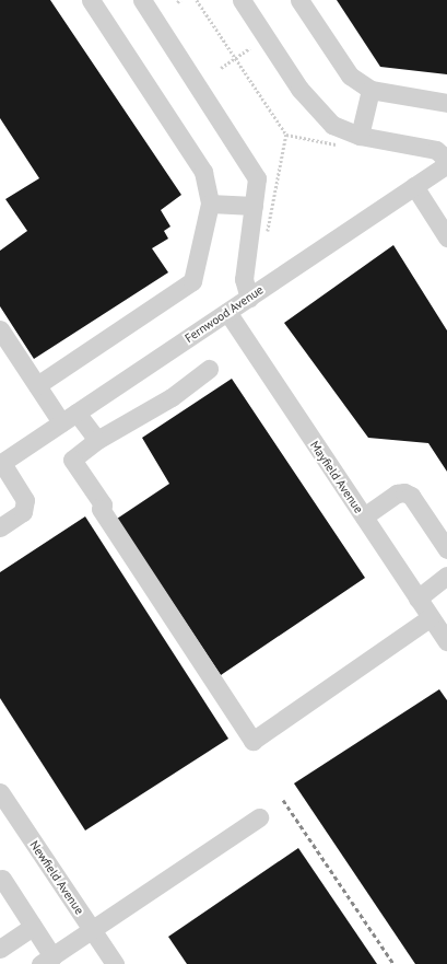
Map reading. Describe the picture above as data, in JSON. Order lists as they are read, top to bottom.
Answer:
{
  "streets": {
    "lane": ["Fernwood Avenue", "Mayfield Avenue", "Newfield Avenue"]
  },
  "crossings": [
    ["Fernwood Avenue", "Mayfield Avenue"]
  ]
}
